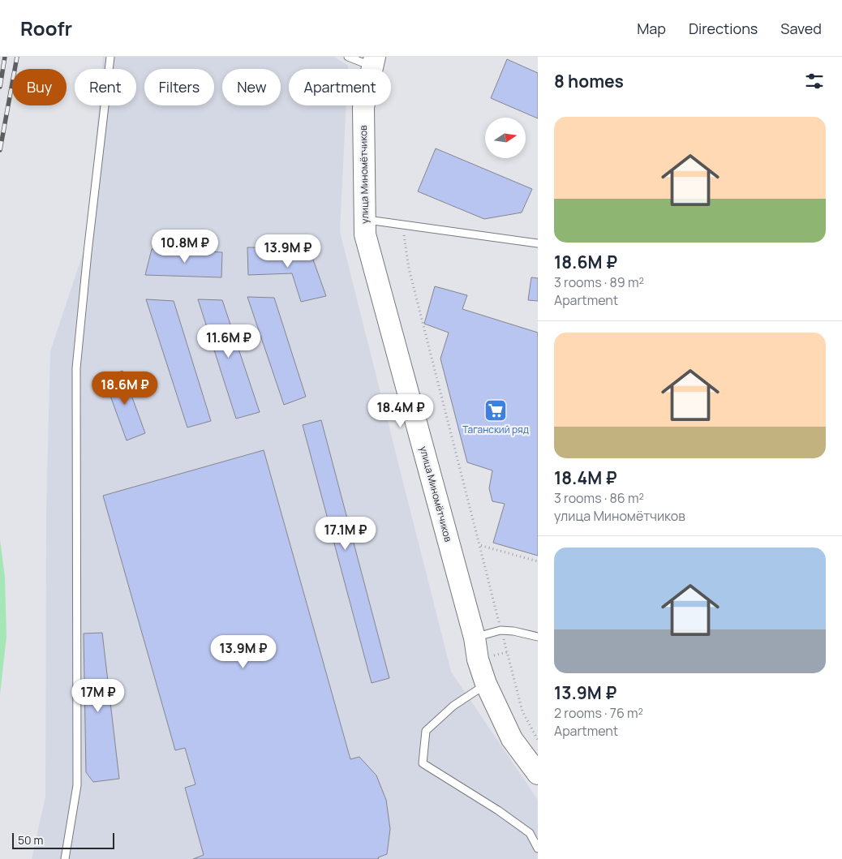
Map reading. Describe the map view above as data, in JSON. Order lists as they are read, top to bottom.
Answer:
{
  "streets": {
    "street": ["улица Миномётчиков"]
  },
  "places": {
    "supermarket": ["Таганский ряд"]
  },
  "scale_bar": "50 m",
  "north": "right",
  "page": {
    "header": "Roofr",
    "nav": ["Map", "Directions", "Saved"],
    "heading": "8 homes",
    "chip": [
      "Buy",
      "Rent",
      "Filters",
      "New",
      "Apartment"
    ],
    "list": [
      {
        "name": "18.6M ₽",
        "note": "3 rooms · 89 m² · Apartment"
      },
      {
        "name": "18.4M ₽",
        "note": "3 rooms · 86 m² · улица Миномётчиков"
      },
      {
        "name": "13.9M ₽",
        "note": "2 rooms · 76 m² · Apartment"
      }
    ],
    "price": [
      "10.8M ₽",
      "13.9M ₽",
      "11.6M ₽",
      "18.6M ₽",
      "18.4M ₽",
      "17.1M ₽",
      "13.9M ₽",
      "17M ₽"
    ],
    "scale": "50 m"
  }
}
